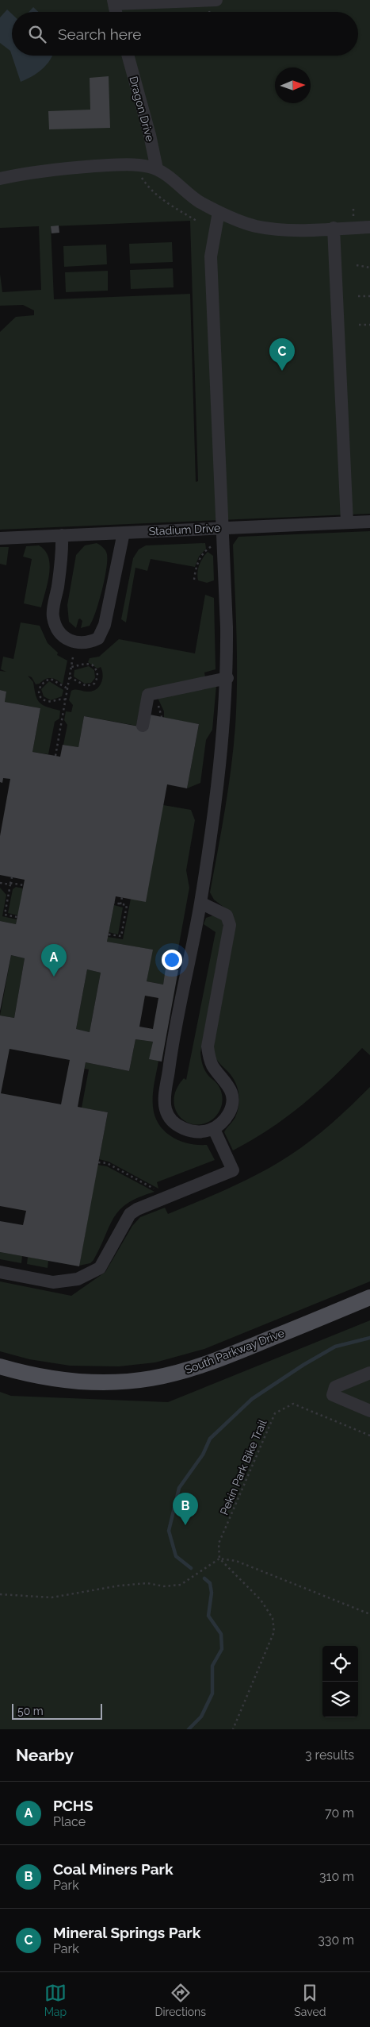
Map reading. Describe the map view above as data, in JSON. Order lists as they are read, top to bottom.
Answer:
{
  "streets": {
    "main road": ["South Parkway Drive"],
    "street": ["Dragon Drive", "Stadium Drive"],
    "path": ["Pekin Park Bike Trail"]
  },
  "scale_bar": "50 m",
  "north": "right",
  "page": {
    "search": "Search here",
    "pins": ["C", "A", "B"],
    "scale": "50 m",
    "heading": ["Nearby", "3 results"],
    "list": [
      {
        "mark": "A",
        "name": "PCHS",
        "note": "Place",
        "value": "70 m"
      },
      {
        "mark": "B",
        "name": "Coal Miners Park",
        "note": "Park",
        "value": "310 m"
      },
      {
        "mark": "C",
        "name": "Mineral Springs Park",
        "note": "Park",
        "value": "330 m"
      }
    ],
    "nav": ["Map", "Directions", "Saved"]
  }
}
